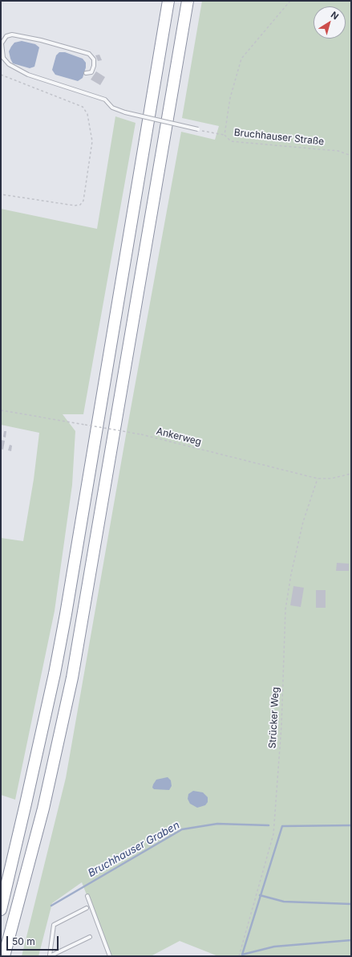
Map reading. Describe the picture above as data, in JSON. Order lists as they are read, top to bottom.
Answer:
{
  "streets": {
    "path": ["Bruchhauser Straße", "Ankerweg", "Strücker Weg"]
  },
  "crossings": [
    ["Ankerweg", "Strücker Weg"]
  ],
  "water": ["Bruchhauser Graben"],
  "scale_bar": "50 m",
  "north": "top right"
}
